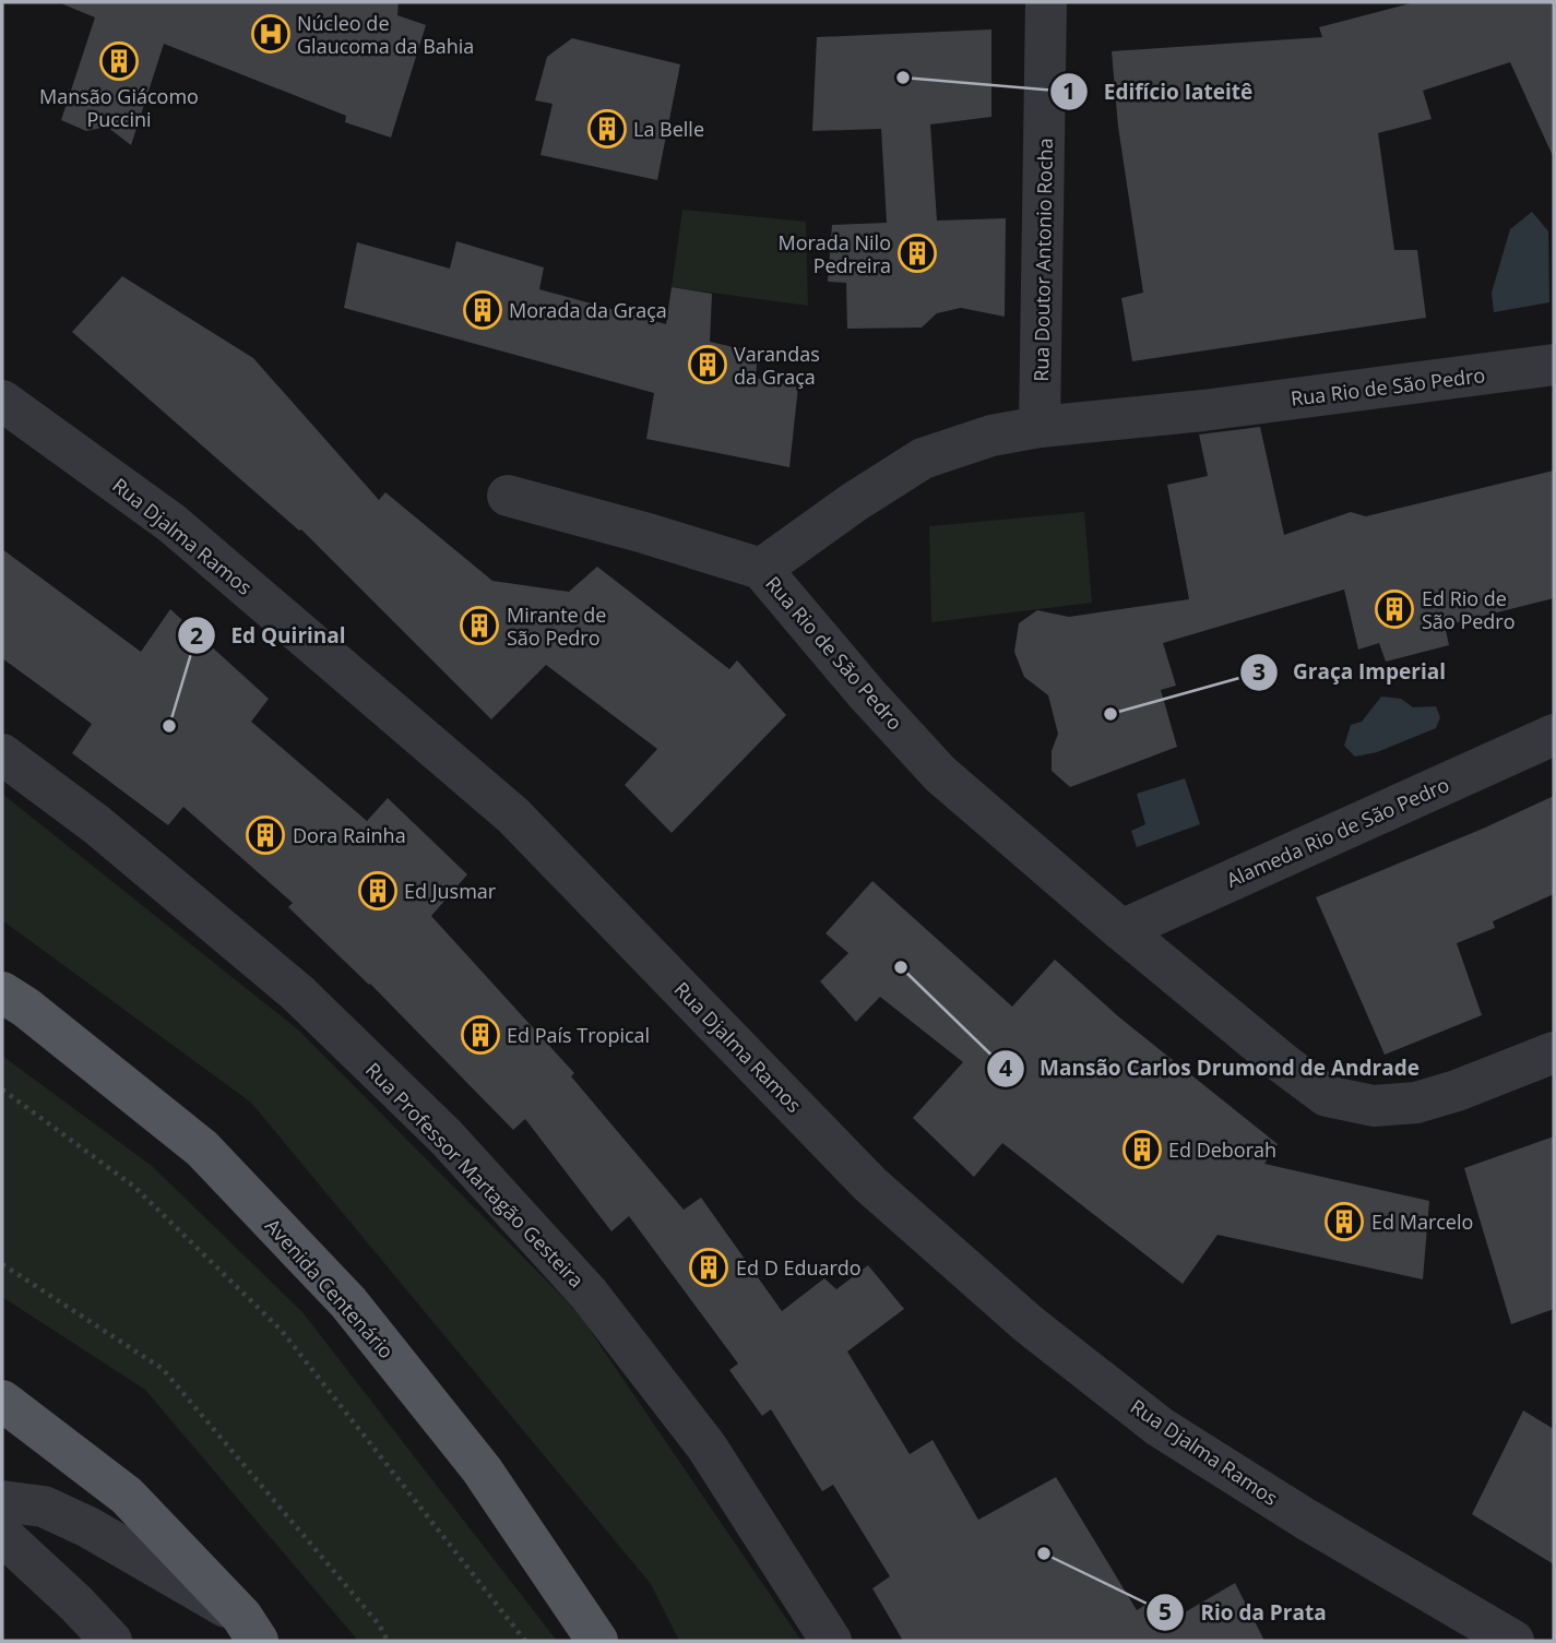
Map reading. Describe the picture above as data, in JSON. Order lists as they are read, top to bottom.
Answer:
{
  "streets": {
    "main road": ["Avenida Centenário"],
    "street": [
      "Rua Doutor Antonio Rocha",
      "Rua Rio de São Pedro",
      "Rua Djalma Ramos",
      "Alameda Rio de São Pedro",
      "Rua Professor Martagão Gesteira"
    ]
  },
  "crossings": [
    ["Rua Doutor Antonio Rocha", "Rua Rio de São Pedro"],
    ["Rua Rio de São Pedro", "Alameda Rio de São Pedro"]
  ],
  "places": {
    "hospital": ["Núcleo de Glaucoma da Bahia"],
    "building": [
      "Mansão Giácomo Puccini",
      "La Belle",
      "Morada Nilo Pedreira",
      "Morada da Graça",
      "Varandas da Graça",
      "Ed Rio de São Pedro",
      "Mirante de São Pedro",
      "Dora Rainha",
      "Ed Jusmar",
      "Ed País Tropical",
      "Ed Deborah",
      "Ed Marcelo",
      "Ed D Eduardo"
    ],
    "other": [
      "Edifício Iateitê",
      "Graça Imperial",
      "Ed Quirinal",
      "Mansão Carlos Drumond de Andrade",
      "Rio da Prata"
    ]
  }
}
